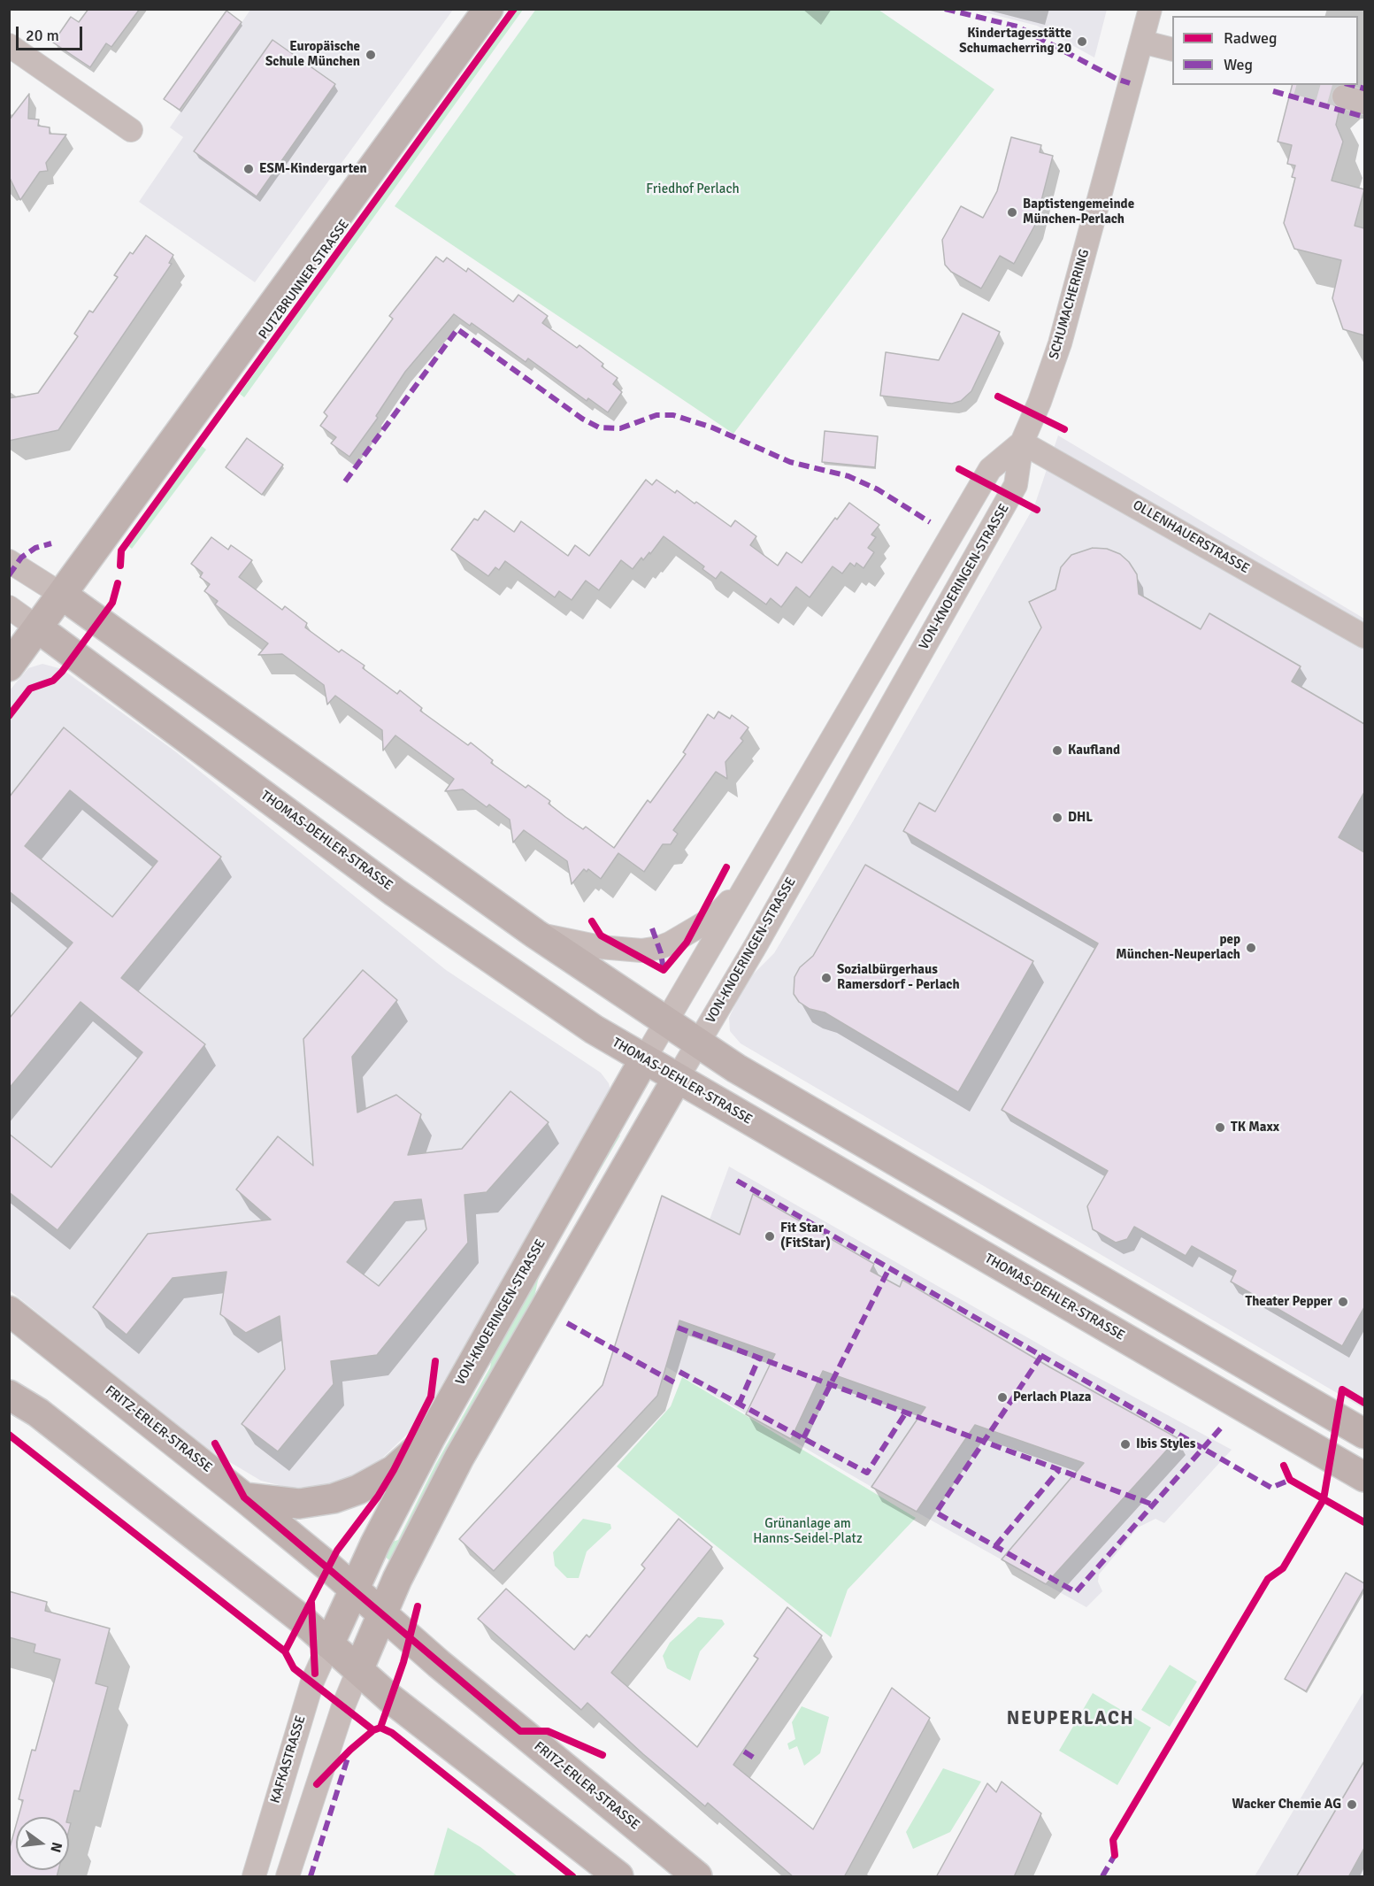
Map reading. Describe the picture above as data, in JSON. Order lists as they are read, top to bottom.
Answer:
{
  "streets": {
    "main road": [
      "PUTZBRUNNER STRASSE",
      "VON-KNOERINGEN-STRASSE",
      "THOMAS-DEHLER-STRASSE",
      "FRITZ-ERLER-STRASSE"
    ],
    "street": ["SCHUMACHERRING", "OLLENHAUERSTRASSE", "KAFKASTRASSE"]
  },
  "crossings": [
    ["PUTZBRUNNER STRASSE", "THOMAS-DEHLER-STRASSE"],
    ["SCHUMACHERRING", "OLLENHAUERSTRASSE"],
    ["SCHUMACHERRING", "VON-KNOERINGEN-STRASSE"],
    ["OLLENHAUERSTRASSE", "VON-KNOERINGEN-STRASSE"],
    ["VON-KNOERINGEN-STRASSE", "THOMAS-DEHLER-STRASSE"],
    ["VON-KNOERINGEN-STRASSE", "FRITZ-ERLER-STRASSE"],
    ["VON-KNOERINGEN-STRASSE", "KAFKASTRASSE"]
  ],
  "districts": ["NEUPERLACH"],
  "parks": ["Friedhof Perlach", "Grünanlage am Hanns-Seidel-Platz"],
  "places": [
    "Kindertagesstätte Schumacherring 20",
    "Europäische Schule München",
    "ESM-Kindergarten",
    "Baptistengemeinde München-Perlach",
    "Kaufland",
    "DHL",
    "pep München-Neuperlach",
    "Sozialbürgerhaus Ramersdorf - Perlach",
    "TK Maxx",
    "Fit Star (FitStar)",
    "Theater Pepper",
    "Perlach Plaza",
    "Ibis Styles",
    "Wacker Chemie AG"
  ],
  "legend": ["Radweg", "Weg"],
  "scale_bar": "20 m",
  "north": "right"
}
